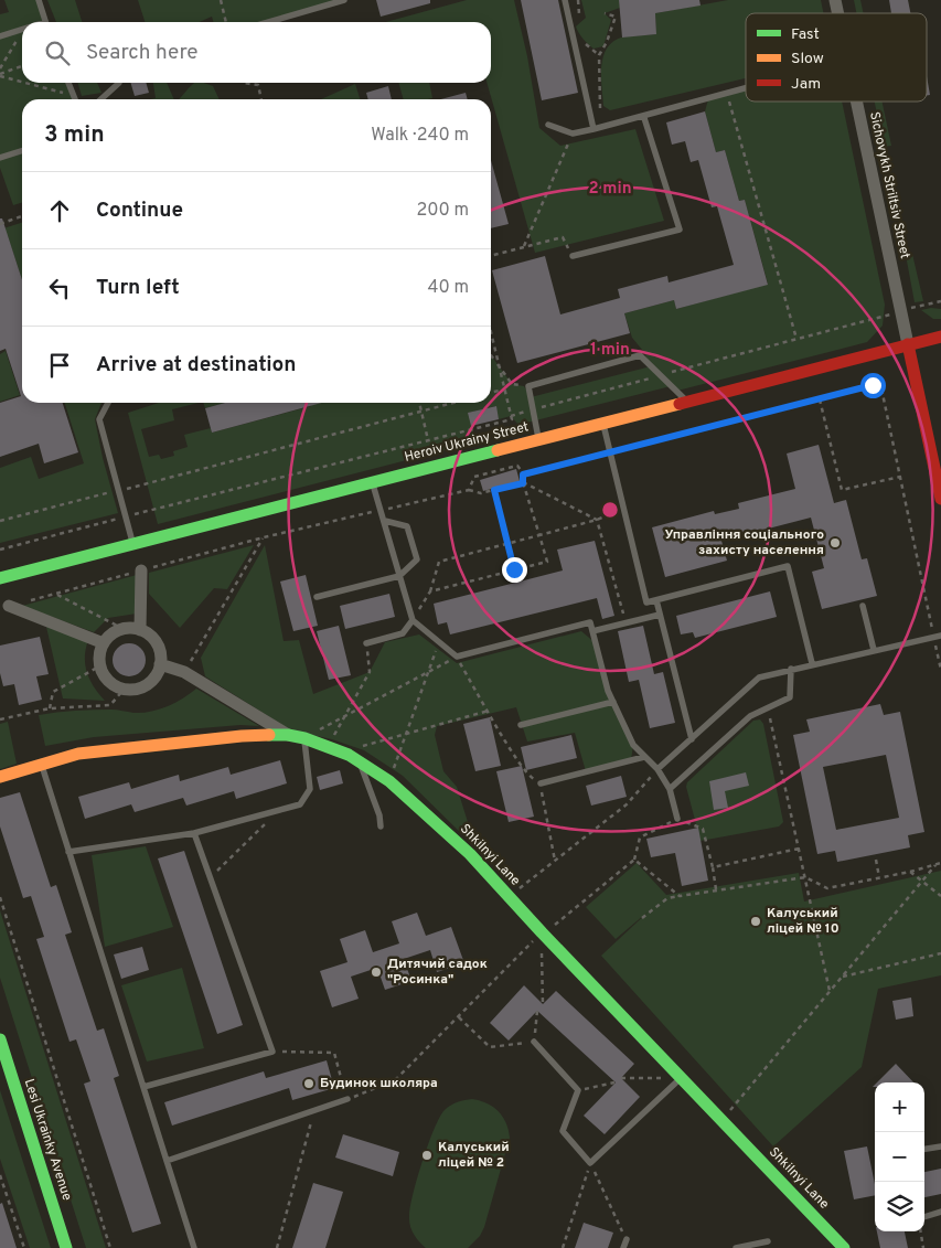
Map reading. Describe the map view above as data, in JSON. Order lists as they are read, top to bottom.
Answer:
{
  "streets": {
    "main road": ["Heroiv Ukrainy Street", "Shkilnyi Lane", "Lesi Ukrainky Avenue"],
    "street": ["Sichovykh Striltsiv Street"]
  },
  "crossings": [
    ["Sichovykh Striltsiv Street", "Heroiv Ukrainy Street"]
  ],
  "places": [
    "Управління соціального захисту населення",
    "Калуський ліцей № 10",
    "Дитячий садок \"Росинка\"",
    "Будинок школяра",
    "Калуський ліцей № 2"
  ],
  "legend": ["Fast", "Slow", "Jam"],
  "page": {
    "search": "Search here",
    "heading": ["3 min", "Walk · 240 m"],
    "list": [
      ["Continue", "200 m"],
      ["Turn left", "40 m"],
      "Arrive at destination"
    ],
    "map_buttons": ["+", "−"]
  },
  "rings": ["2 min", "1 min"]
}
